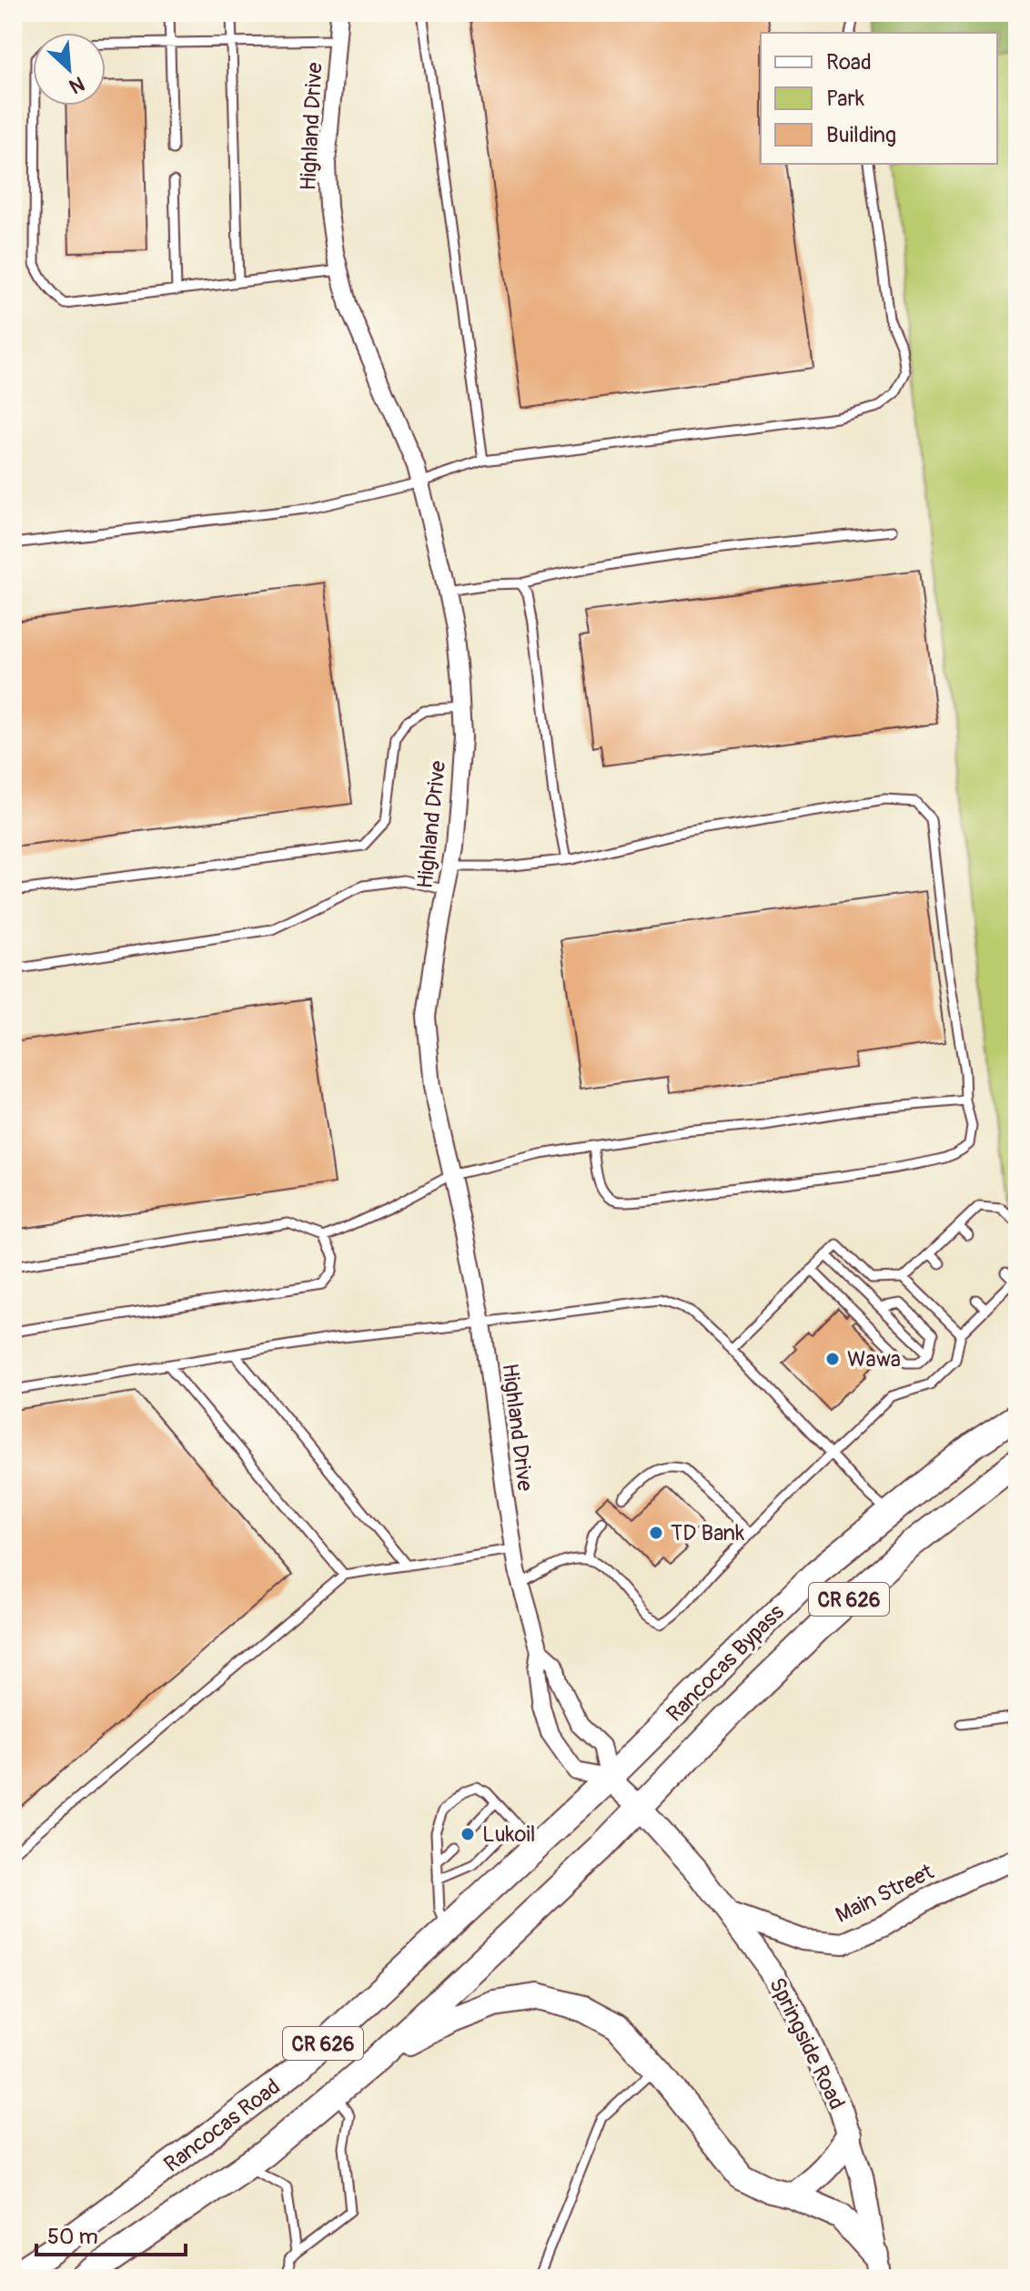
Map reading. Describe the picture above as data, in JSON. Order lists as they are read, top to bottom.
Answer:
{
  "streets": {
    "main road": [
      "CR 626",
      "Rancocas Bypass",
      "Springside Road",
      "Rancocas Road"
    ],
    "street": ["Highland Drive", "Main Street"]
  },
  "crossings": [
    ["Highland Drive", "Rancocas Bypass"],
    ["Highland Drive", "Springside Road"],
    ["Highland Drive", "Rancocas Road"],
    ["Rancocas Bypass", "Springside Road"],
    ["Rancocas Bypass", "Rancocas Road"],
    ["Main Street", "Springside Road"],
    ["Springside Road", "Rancocas Road"]
  ],
  "places": ["Wawa", "TD Bank", "Lukoil"],
  "legend": ["Road", "Park", "Building"],
  "scale_bar": "50 m",
  "north": "bottom right"
}
